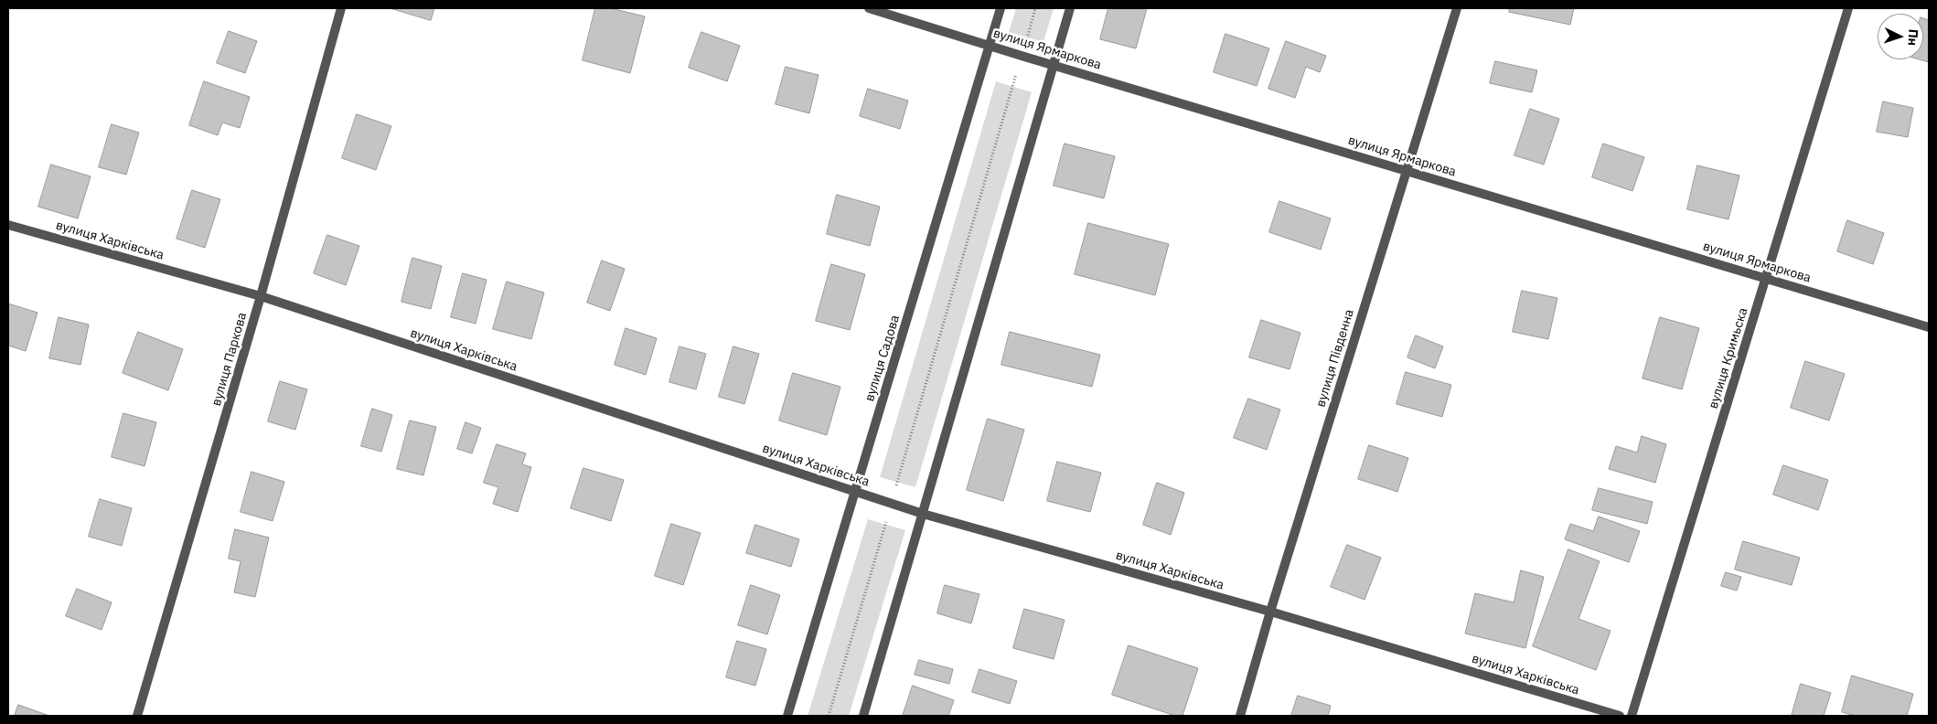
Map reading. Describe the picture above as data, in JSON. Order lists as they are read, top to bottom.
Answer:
{
  "streets": {
    "street": [
      "вулиця Ярмаркова",
      "вулиця Харківська",
      "вулиця Садова",
      "вулиця Південна",
      "вулиця Кримьска",
      "вулиця Паркова"
    ]
  },
  "crossings": [
    ["вулиця Ярмаркова", "вулиця Садова"],
    ["вулиця Ярмаркова", "вулиця Південна"],
    ["вулиця Ярмаркова", "вулиця Кримьска"],
    ["вулиця Харківська", "вулиця Садова"],
    ["вулиця Харківська", "вулиця Південна"],
    ["вулиця Харківська", "вулиця Паркова"]
  ],
  "north": "right"
}
